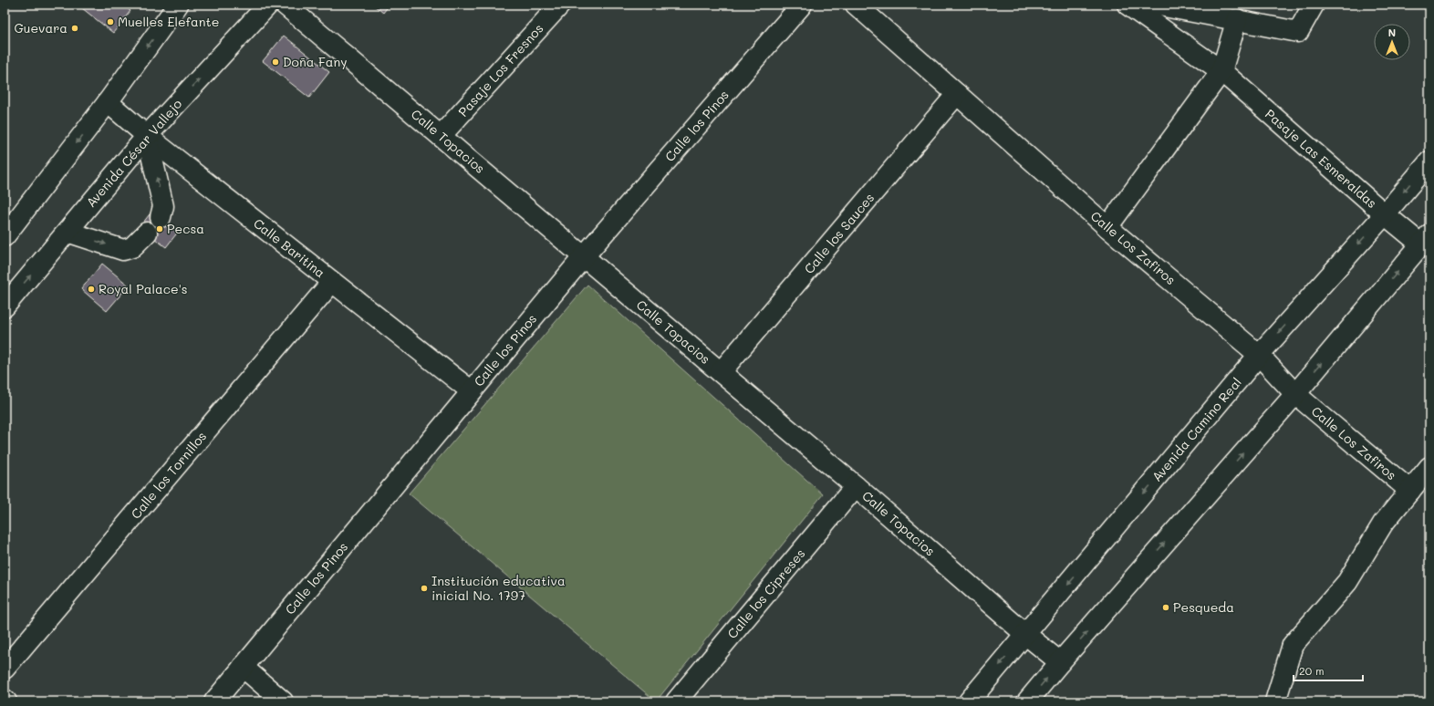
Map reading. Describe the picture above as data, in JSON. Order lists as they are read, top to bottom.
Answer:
{
  "streets": {
    "street": [
      "Pasaje Los Fresnos",
      "Calle los Pinos",
      "Calle Topacios",
      "Avenida César Vallejo",
      "Pasaje Las Esmeraldas",
      "Calle los Sauces",
      "Calle Baritina",
      "Calle Los Zafiros",
      "Avenida Camino Real",
      "Calle los Tornillos",
      "Calle los Cipreses"
    ]
  },
  "crossings": [
    ["Pasaje Los Fresnos", "Calle Topacios"],
    ["Calle los Pinos", "Calle Topacios"],
    ["Calle los Pinos", "Calle Baritina"],
    ["Calle Topacios", "Calle los Sauces"],
    ["Calle Topacios", "Avenida Camino Real"],
    ["Calle Topacios", "Calle los Cipreses"],
    ["Avenida César Vallejo", "Calle Baritina"],
    ["Pasaje Las Esmeraldas", "Avenida Camino Real"],
    ["Calle los Sauces", "Calle Los Zafiros"],
    ["Calle Baritina", "Calle los Tornillos"],
    ["Calle Los Zafiros", "Avenida Camino Real"]
  ],
  "places": [
    "Muelles Elefante",
    "Guevara",
    "Doña Fany",
    "Pecsa",
    "Royal Palace's",
    "Institución educativa inicial No. 1797",
    "Pesqueda"
  ],
  "scale_bar": "20 m",
  "north": "top"
}
